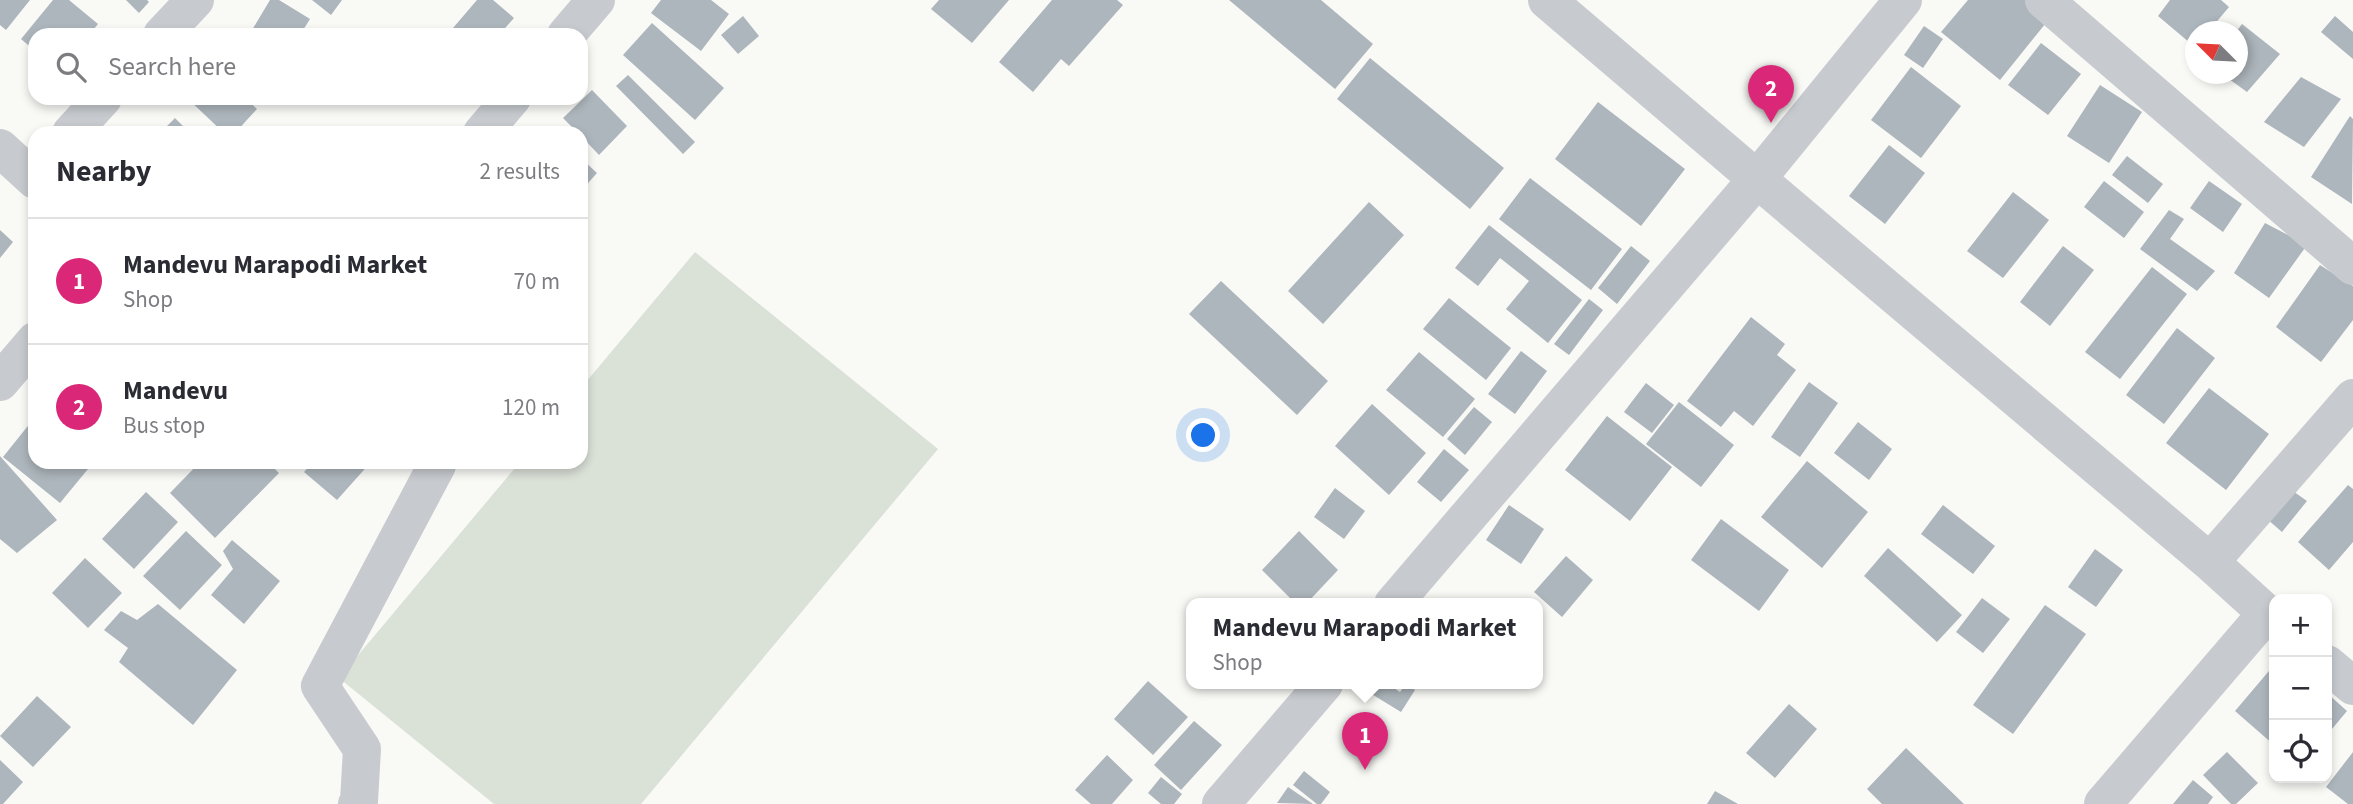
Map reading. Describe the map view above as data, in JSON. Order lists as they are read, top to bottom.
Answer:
{
  "north": "top left",
  "page": {
    "search": "Search here",
    "pins": ["2", "1"],
    "heading": ["Nearby", "2 results"],
    "list": [
      {
        "mark": "1",
        "name": "Mandevu Marapodi Market",
        "note": "Shop",
        "value": "70 m"
      },
      {
        "mark": "2",
        "name": "Mandevu",
        "note": "Bus stop",
        "value": "120 m"
      }
    ],
    "map_buttons": ["+", "−"],
    "popup": ["Mandevu Marapodi Market", "Shop"]
  }
}
